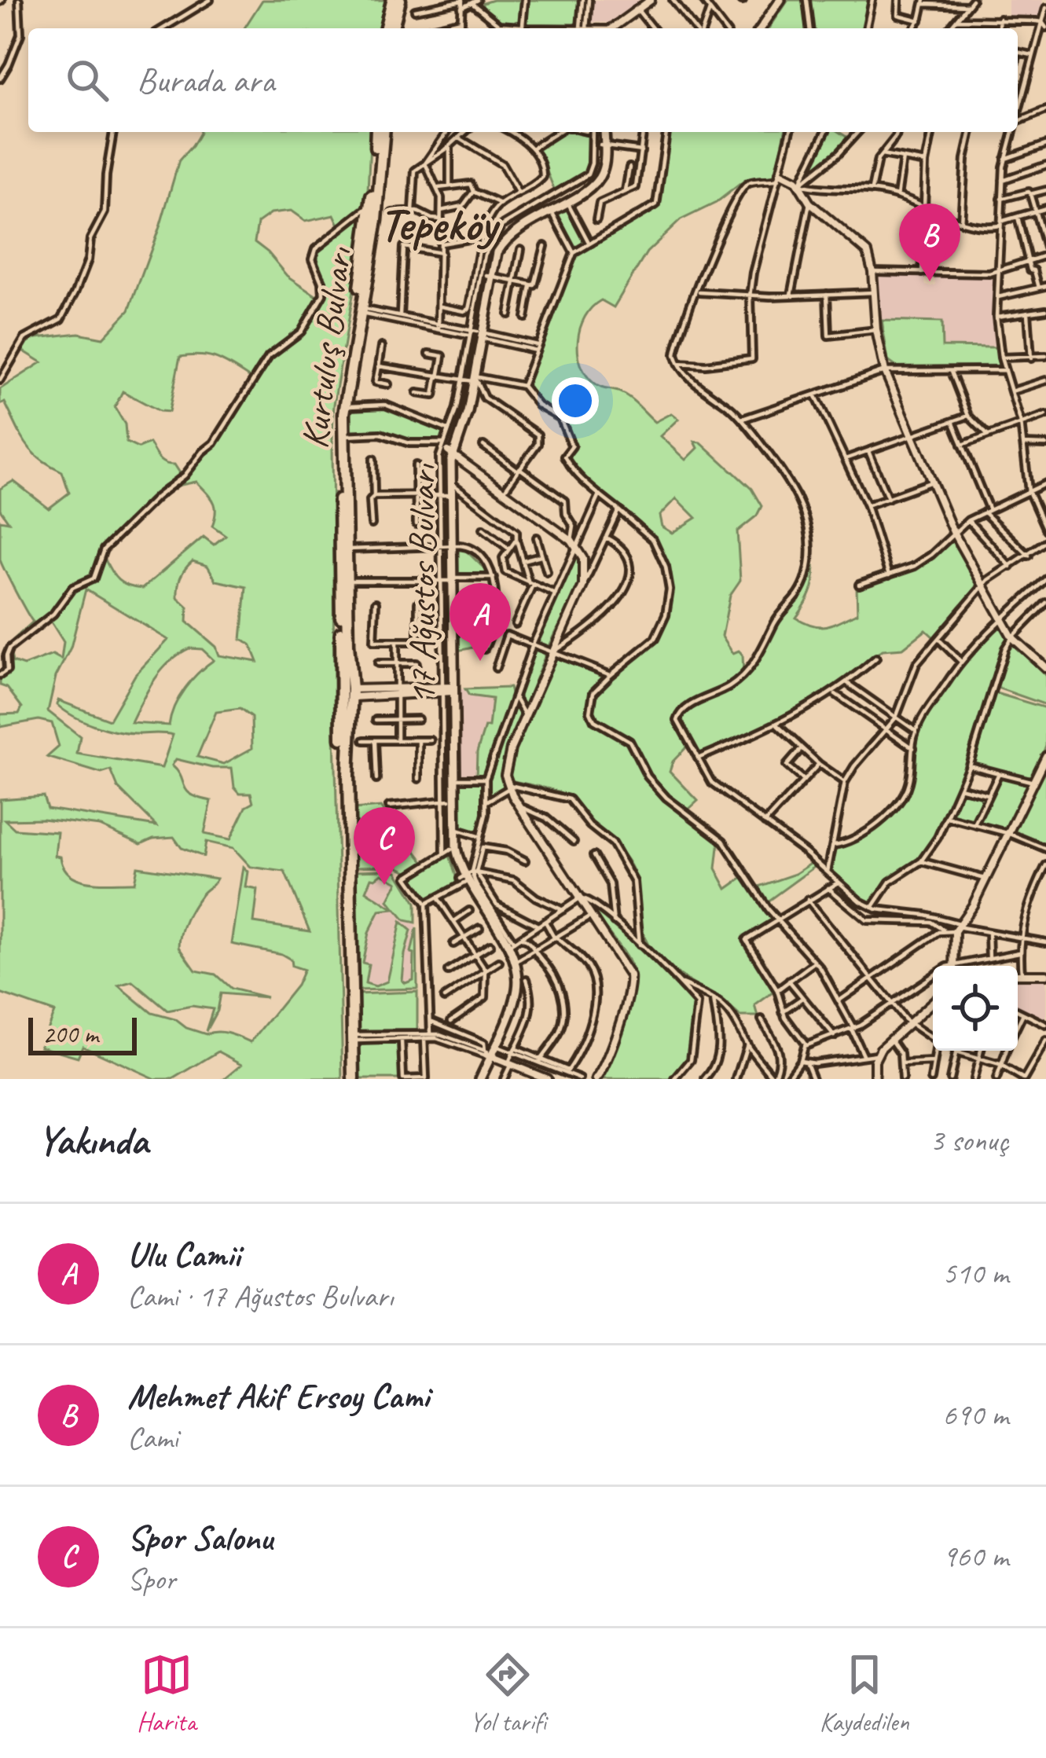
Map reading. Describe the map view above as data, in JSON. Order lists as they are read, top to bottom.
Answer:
{
  "streets": {
    "highway": ["Kurtuluş Bulvarı"],
    "main road": ["17 Ağustos Bulvarı"]
  },
  "districts": ["Tepeköy"],
  "scale_bar": "200 m",
  "page": {
    "search": "Burada ara",
    "pins": ["B", "A", "C"],
    "scale": "200 m",
    "heading": ["Yakında", "3 sonuç"],
    "list": [
      {
        "mark": "A",
        "name": "Ulu Camii",
        "note": "Cami · 17 Ağustos Bulvarı",
        "value": "510 m"
      },
      {
        "mark": "B",
        "name": "Mehmet Akif Ersoy Cami",
        "note": "Cami",
        "value": "690 m"
      },
      {
        "mark": "C",
        "name": "Spor Salonu",
        "note": "Spor",
        "value": "960 m"
      }
    ],
    "nav": ["Harita", "Yol tarifi", "Kaydedilen"]
  }
}
